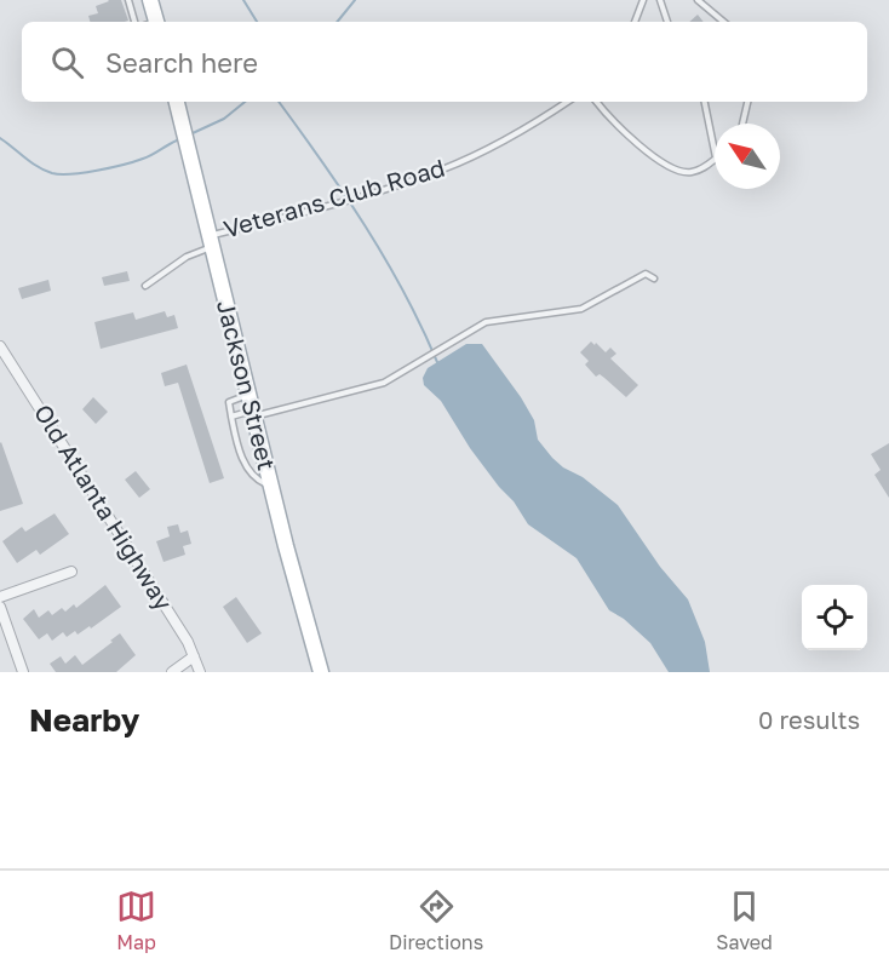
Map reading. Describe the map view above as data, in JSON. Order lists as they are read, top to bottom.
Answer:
{
  "streets": {
    "main road": ["Jackson Street"],
    "street": ["Old Atlanta Highway"],
    "lane": ["Veterans Club Road"]
  },
  "crossings": [
    ["Veterans Club Road", "Jackson Street"]
  ],
  "north": "top left",
  "page": {
    "search": "Search here",
    "heading": ["Nearby", "0 results"],
    "nav": ["Map", "Directions", "Saved"]
  }
}
